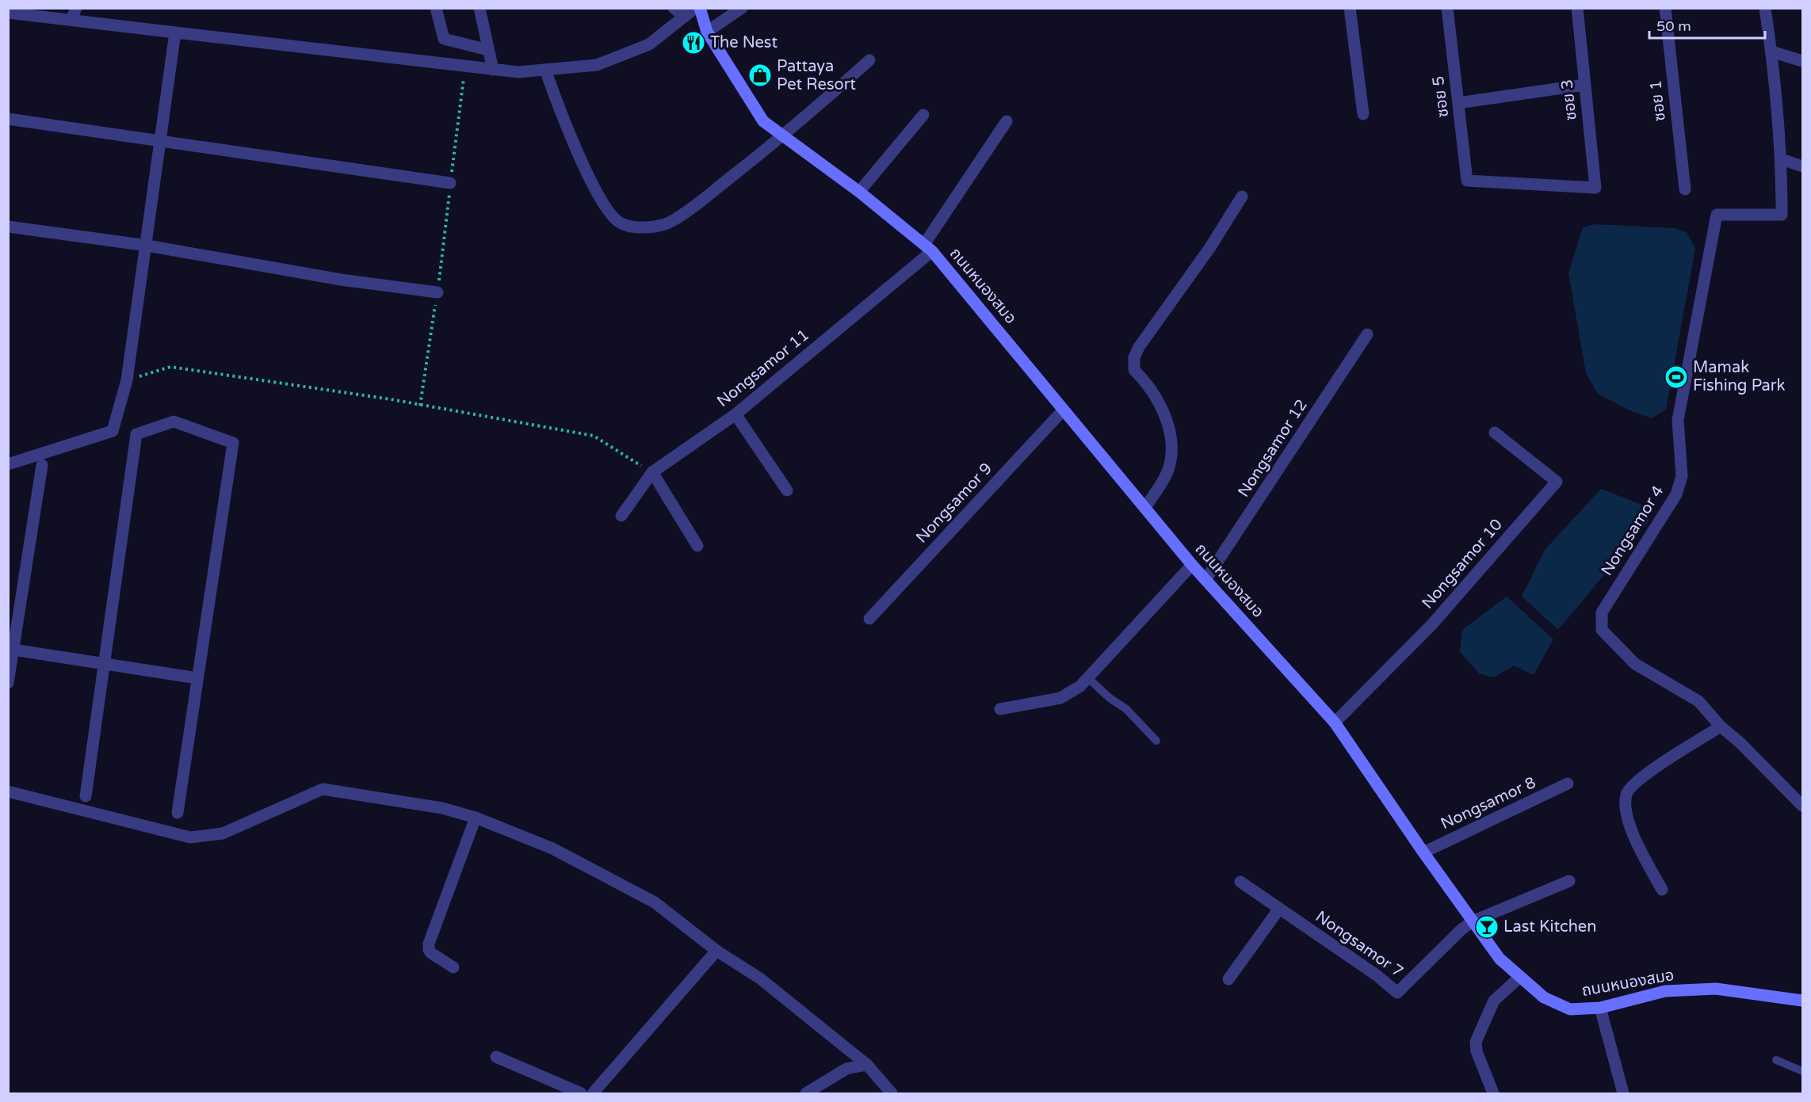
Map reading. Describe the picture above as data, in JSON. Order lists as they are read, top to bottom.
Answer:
{
  "streets": {
    "street": [
      "ซอย 5",
      "ซอย 3",
      "ซอย 1",
      "ถนนหนองสมอ",
      "Nongsamor 11",
      "Nongsamor 12",
      "Nongsamor 9",
      "Nongsamor 4",
      "Nongsamor 10",
      "Nongsamor 8",
      "Nongsamor 7"
    ]
  },
  "crossings": [
    ["ซอย 5", "ซอย 3"],
    ["ถนนหนองสมอ", "Nongsamor 11"],
    ["ถนนหนองสมอ", "Nongsamor 12"],
    ["ถนนหนองสมอ", "Nongsamor 9"],
    ["ถนนหนองสมอ", "Nongsamor 10"],
    ["ถนนหนองสมอ", "Nongsamor 8"],
    ["ถนนหนองสมอ", "Nongsamor 7"]
  ],
  "places": {
    "restaurant": ["The Nest"],
    "shop": ["Pattaya Pet Resort"],
    "sports": ["Mamak Fishing Park"],
    "bar": ["Last Kitchen"]
  },
  "scale_bar": "50 m"
}
